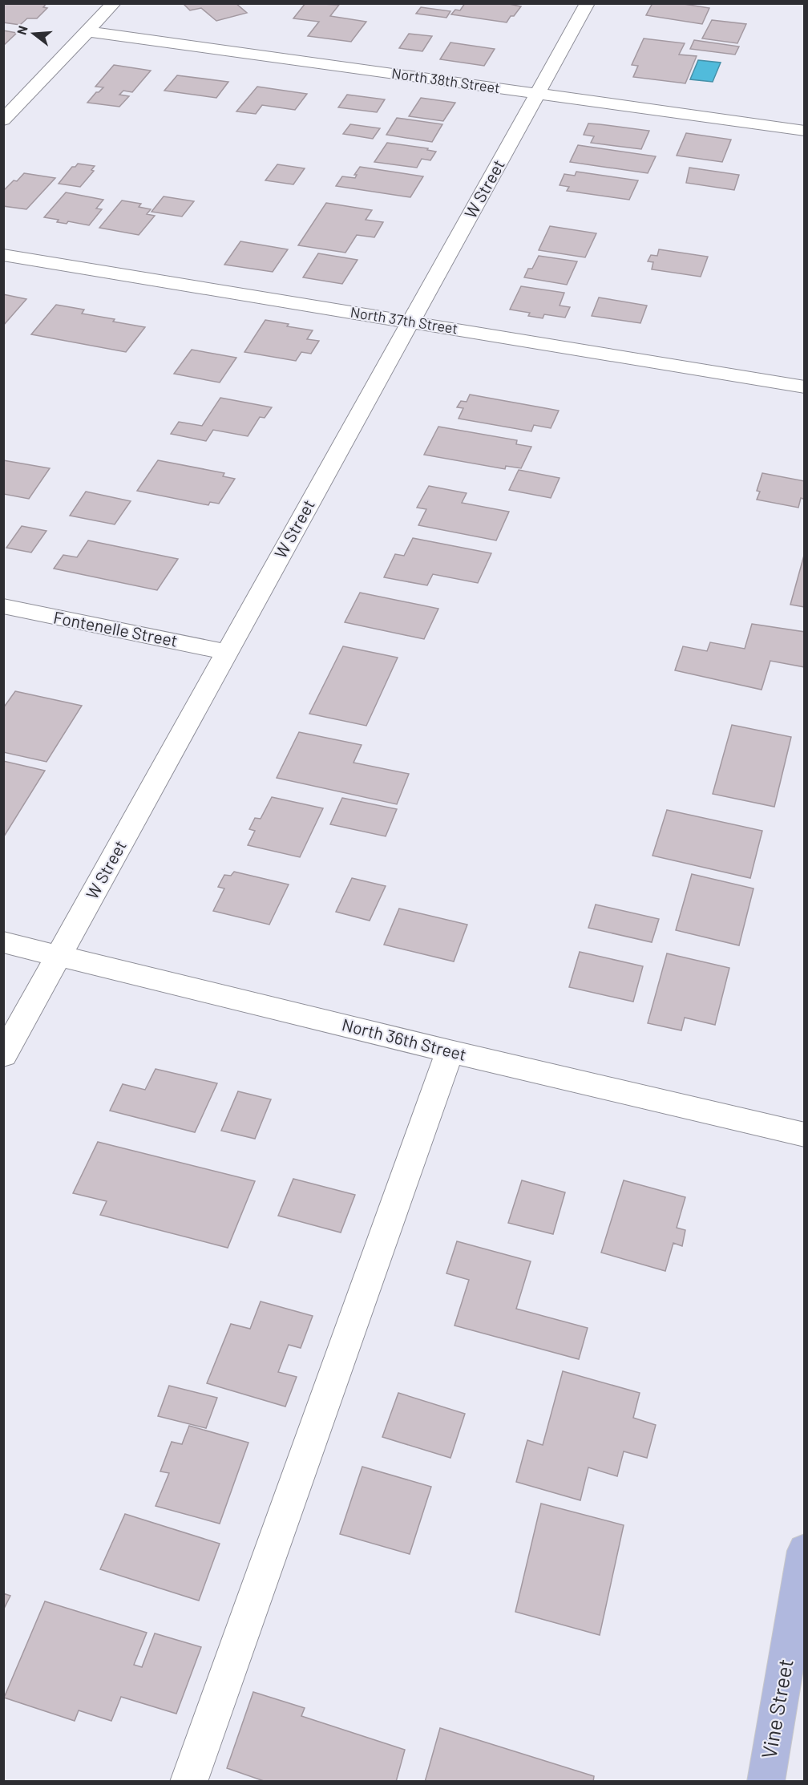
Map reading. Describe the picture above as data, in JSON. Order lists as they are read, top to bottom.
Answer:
{
  "streets": {
    "main road": ["Vine Street"],
    "street": [
      "North 38th Street",
      "W Street",
      "North 37th Street",
      "Fontenelle Street",
      "North 36th Street"
    ]
  },
  "crossings": [
    ["North 38th Street", "W Street"],
    ["W Street", "North 37th Street"],
    ["W Street", "Fontenelle Street"],
    ["W Street", "North 36th Street"]
  ],
  "north": "left"
}
